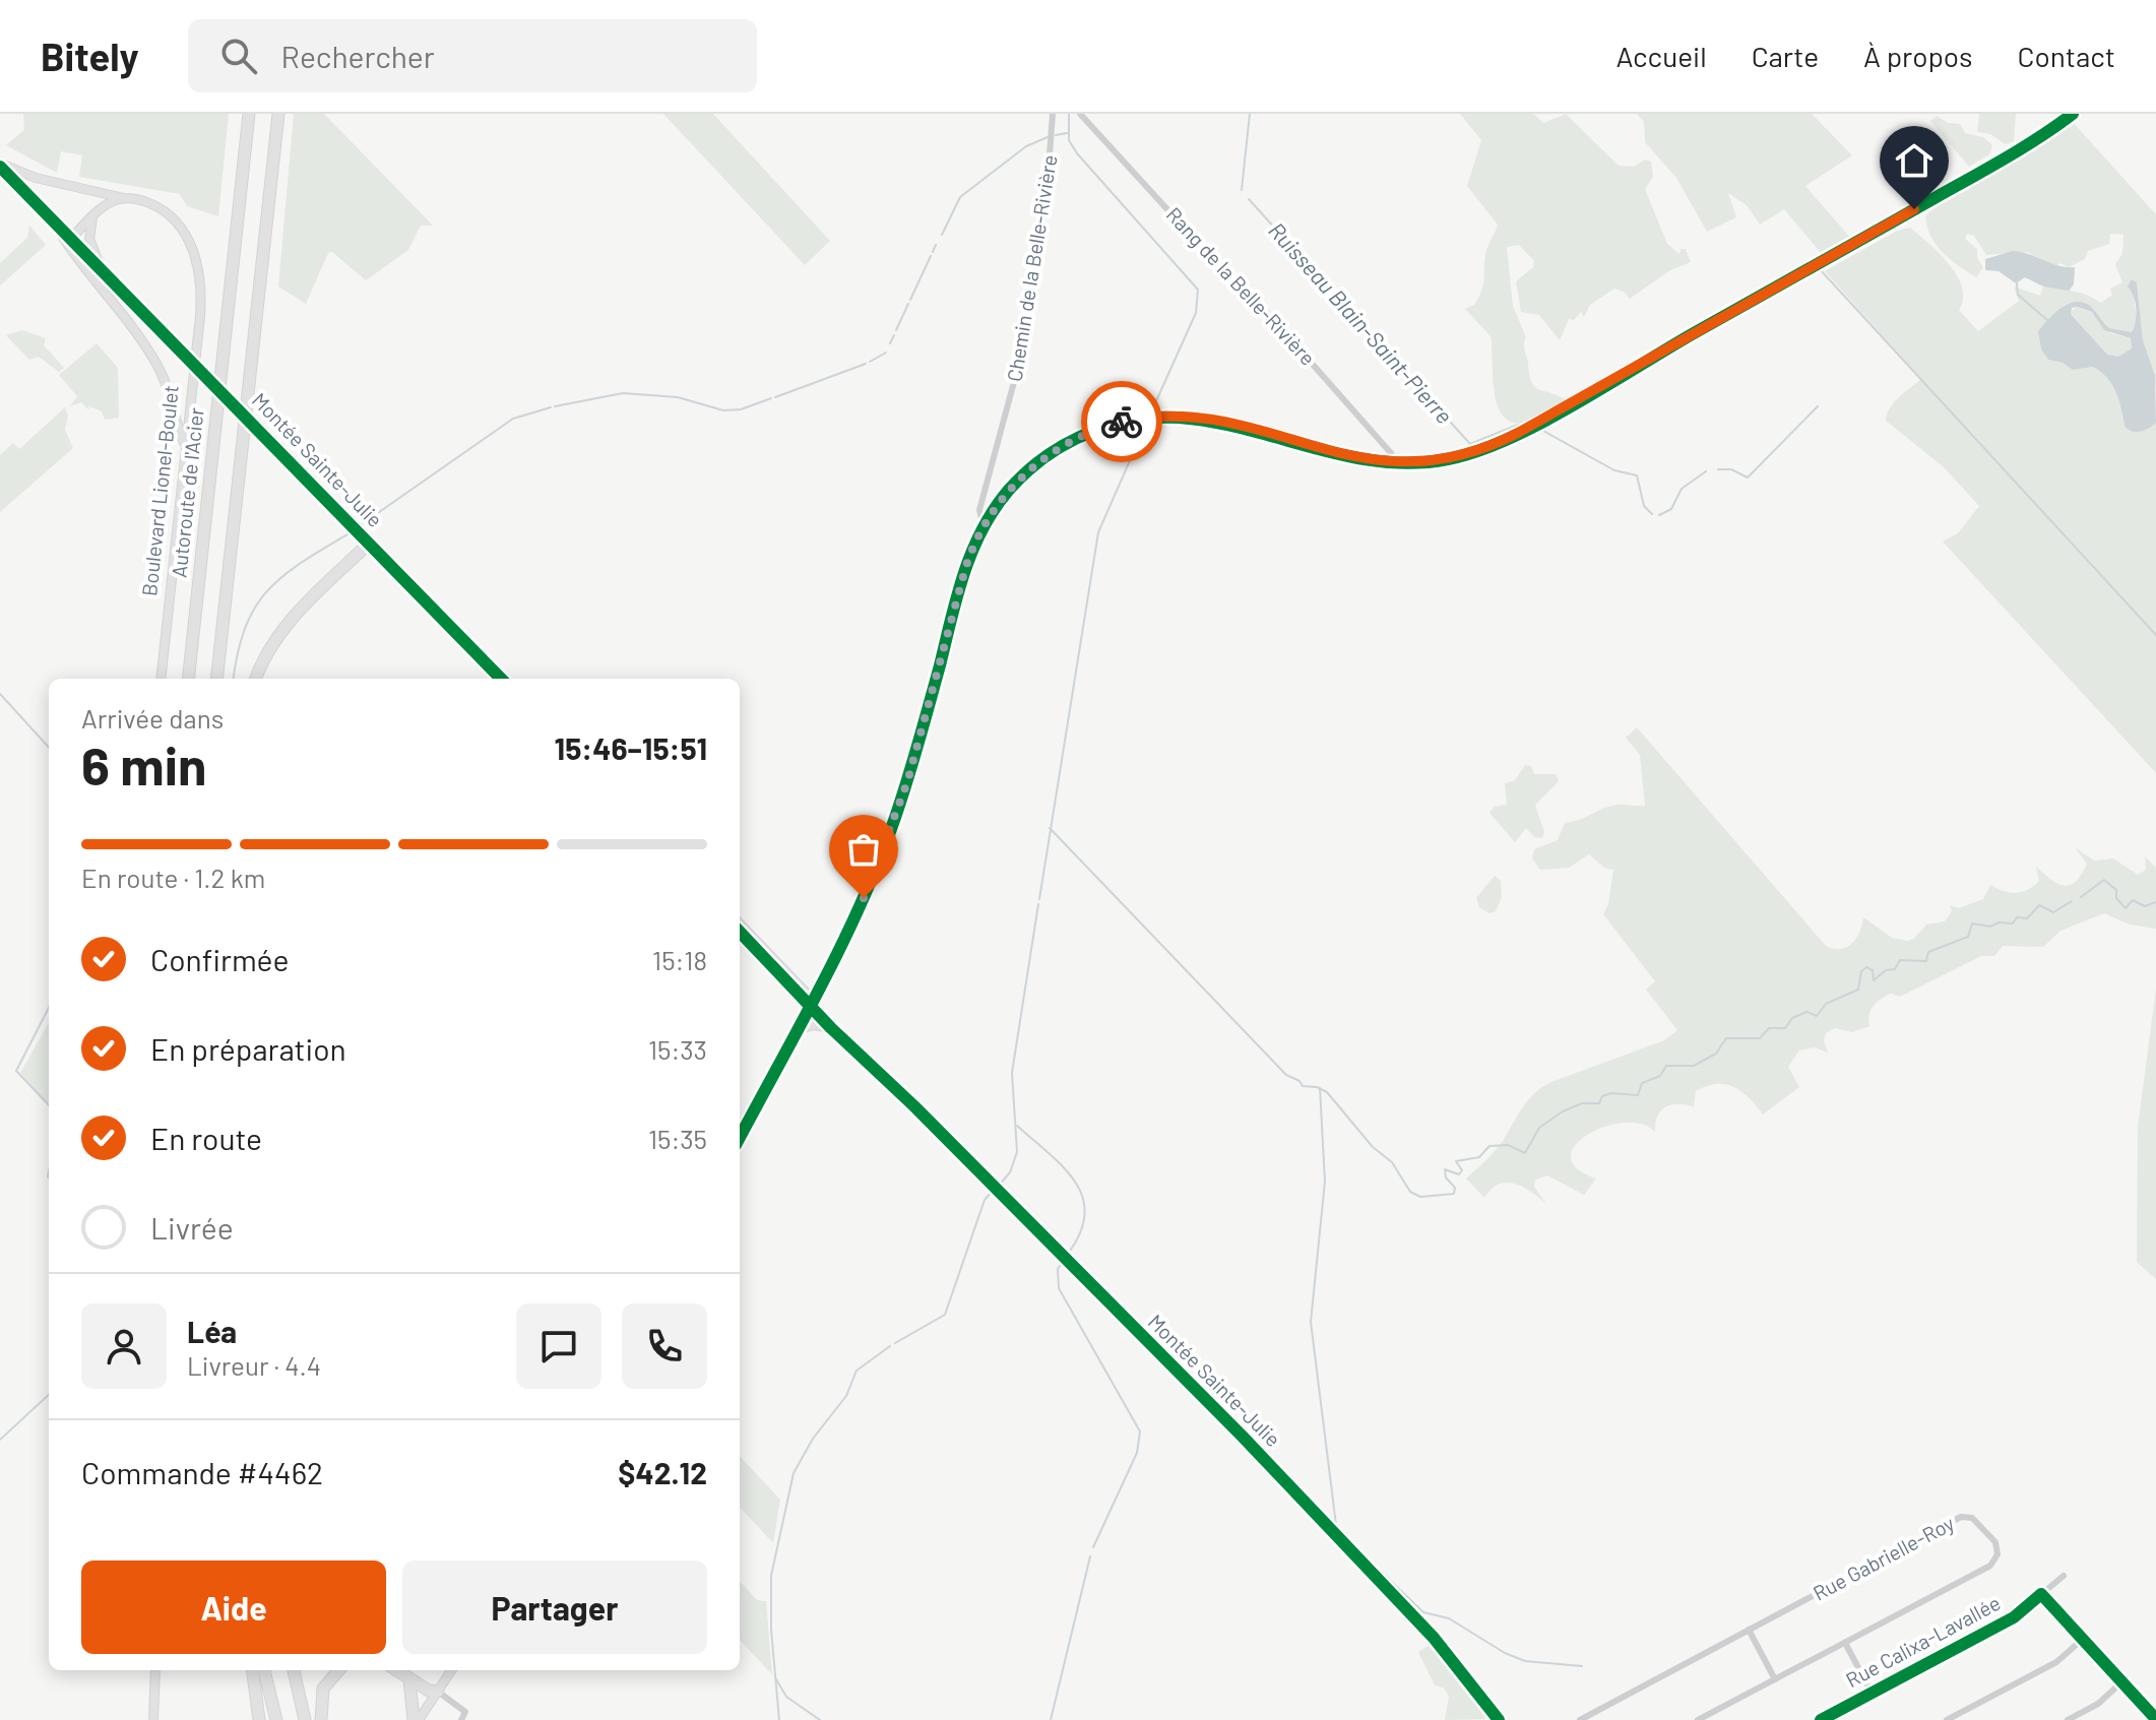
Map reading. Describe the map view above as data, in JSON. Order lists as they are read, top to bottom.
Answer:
{
  "streets": {
    "highway": ["Autoroute de l'Acier"],
    "main road": ["Chemin de la Belle-Rivière", "Montée Sainte-Julie", "Boulevard Lionel-Boulet"],
    "street": ["Rang de la Belle-Rivière", "Rue Gabrielle-Roy", "Rue Calixa-Lavallée"]
  },
  "crossings": [
    ["Chemin de la Belle-Rivière", "Montée Sainte-Julie"]
  ],
  "water": ["Ruisseau Blain-Saint-Pierre"],
  "page": {
    "header": "Bitely",
    "search": "Rechercher",
    "nav": [
      "Accueil",
      "Carte",
      "À propos",
      "Contact"
    ],
    "heading": ["6 min", "Arrivée dans", "15:46–15:51"],
    "panel": [
      "Léa",
      "Livreur · 4.4",
      "Commande #4462",
      "$42.12"
    ],
    "bar": "En route · 1.2 km",
    "list": [
      ["Confirmée", "15:18"],
      ["En préparation", "15:33"],
      ["En route", "15:35"],
      "Livrée"
    ],
    "buttons": ["Aide", "Partager"]
  }
}
